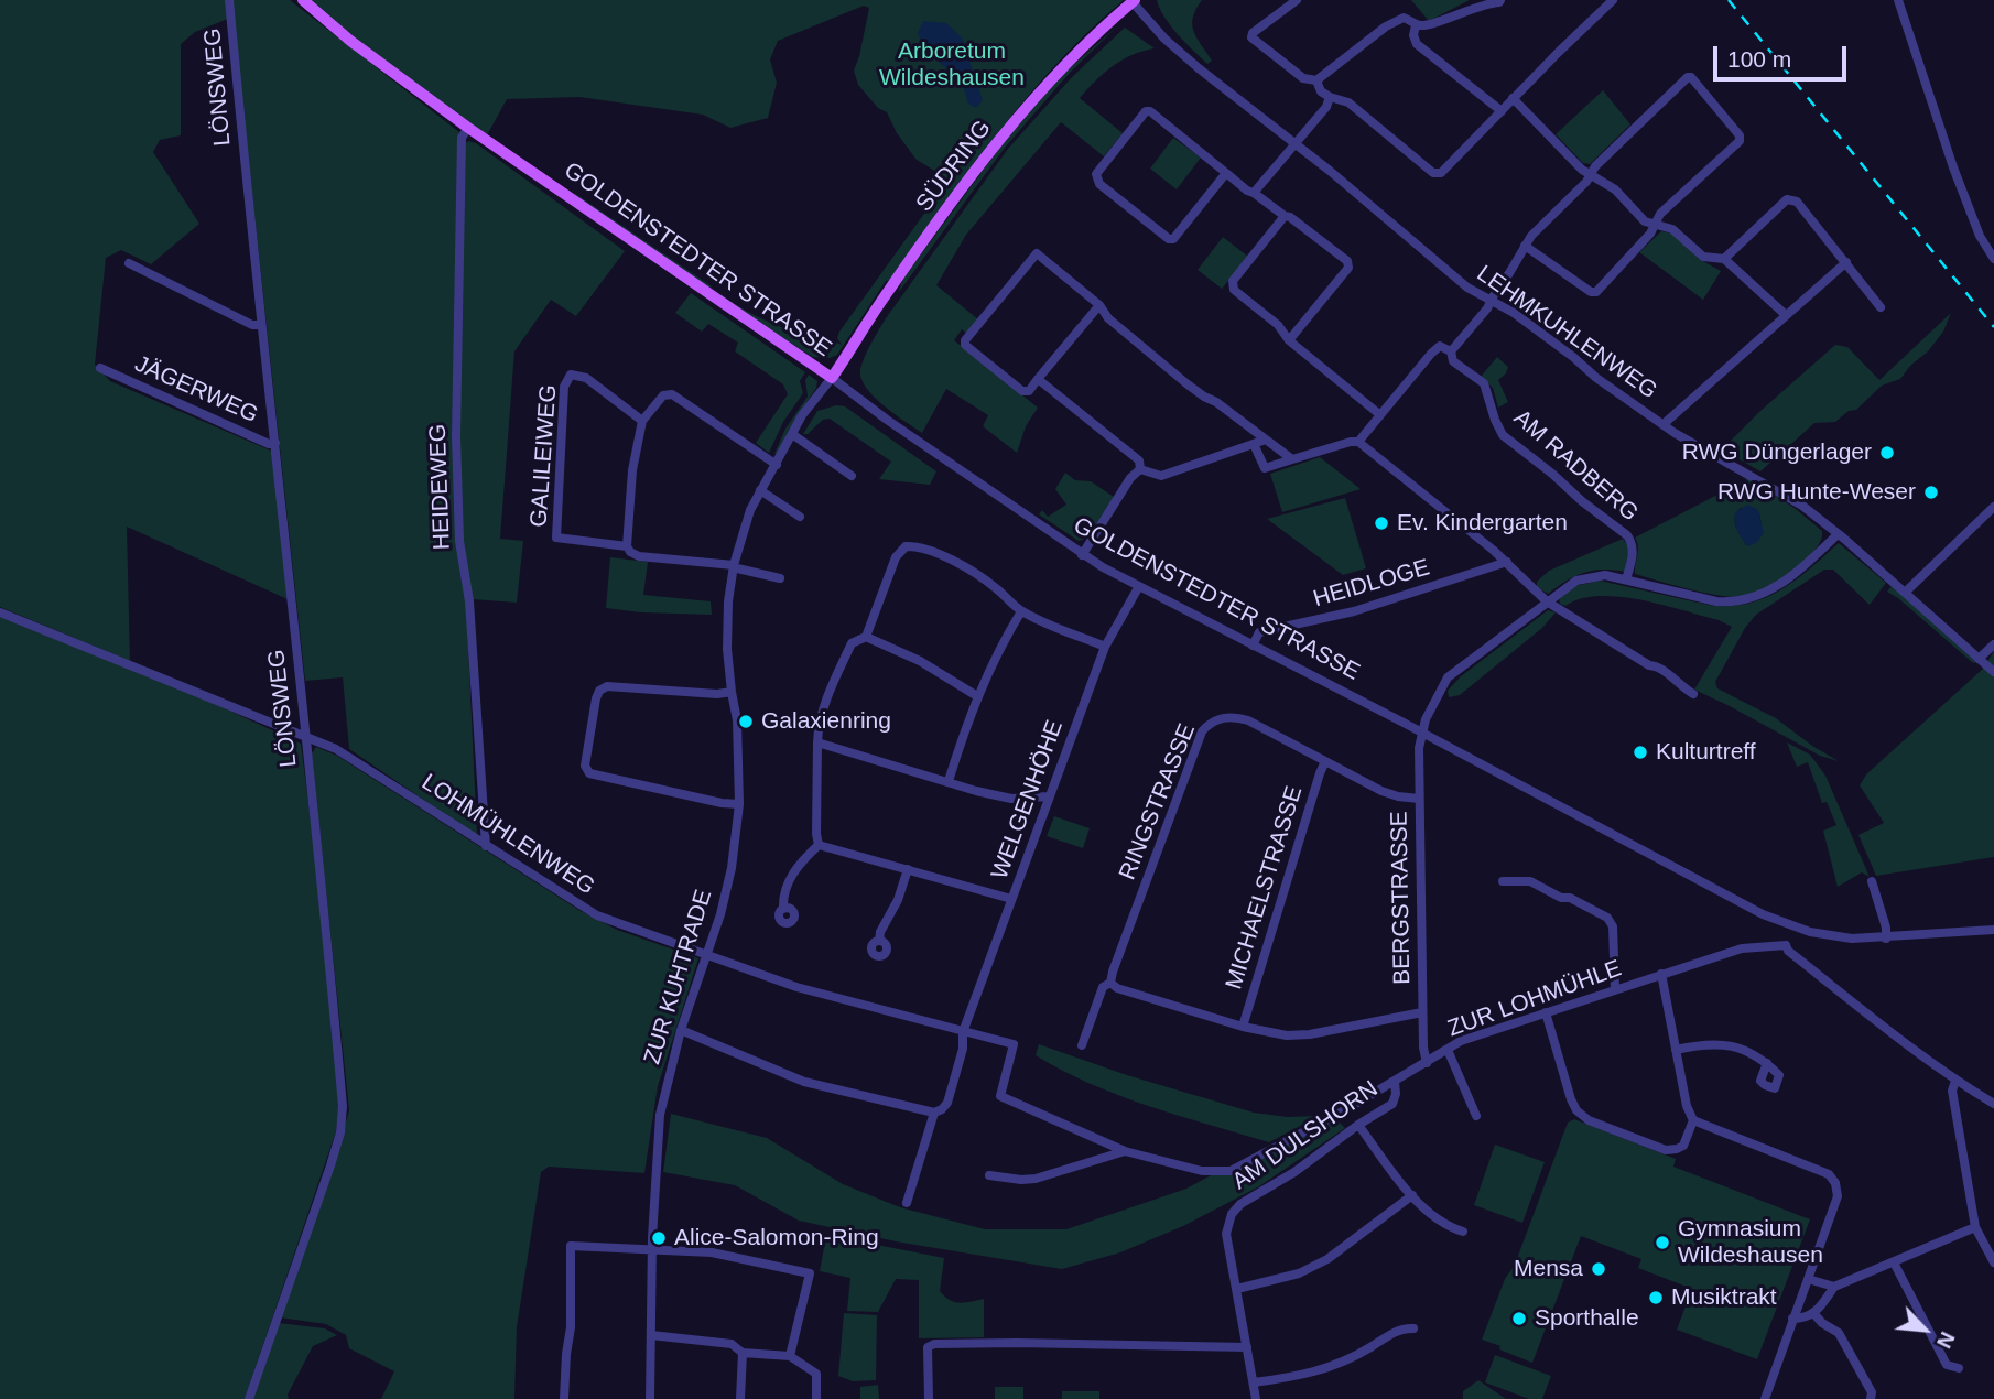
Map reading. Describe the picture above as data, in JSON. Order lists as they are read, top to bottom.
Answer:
{
  "streets": {
    "main road": ["SÜDRING", "GOLDENSTEDTER STRASSE"],
    "street": [
      "LÖNSWEG",
      "LEHMKUHLENWEG",
      "JÄGERWEG",
      "GALILEIWEG",
      "AM RADBERG",
      "HEIDEWEG",
      "HEIDLOGE",
      "WELGENHÖHE",
      "RINGSTRASSE",
      "LOHMÜHLENWEG",
      "MICHAELSTRASSE",
      "BERGSTRASSE",
      "ZUR KUHTRADE",
      "ZUR LOHMÜHLE",
      "AM DULSHORN"
    ]
  },
  "crossings": [
    ["LÖNSWEG", "JÄGERWEG"],
    ["LÖNSWEG", "LOHMÜHLENWEG"],
    ["SÜDRING", "GOLDENSTEDTER STRASSE"],
    ["SÜDRING", "LEHMKUHLENWEG"],
    ["SÜDRING", "ZUR KUHTRADE"],
    ["GOLDENSTEDTER STRASSE", "HEIDEWEG"],
    ["GOLDENSTEDTER STRASSE", "HEIDLOGE"],
    ["GOLDENSTEDTER STRASSE", "WELGENHÖHE"],
    ["GOLDENSTEDTER STRASSE", "BERGSTRASSE"],
    ["GOLDENSTEDTER STRASSE", "ZUR KUHTRADE"],
    ["HEIDEWEG", "LOHMÜHLENWEG"],
    ["WELGENHÖHE", "LOHMÜHLENWEG"],
    ["RINGSTRASSE", "MICHAELSTRASSE"],
    ["RINGSTRASSE", "BERGSTRASSE"],
    ["LOHMÜHLENWEG", "ZUR KUHTRADE"],
    ["LOHMÜHLENWEG", "ZUR LOHMÜHLE"],
    ["BERGSTRASSE", "ZUR LOHMÜHLE"],
    ["ZUR LOHMÜHLE", "AM DULSHORN"]
  ],
  "parks": ["Arboretum Wildeshausen"],
  "places": [
    "RWG Düngerlager",
    "RWG Hunte-Weser",
    "Ev. Kindergarten",
    "Galaxienring",
    "Kulturtreff",
    "Alice-Salomon-Ring",
    "Gymnasium Wildeshausen",
    "Mensa",
    "Musiktrakt",
    "Sporthalle"
  ],
  "scale_bar": "100 m",
  "north": "bottom right"
}
